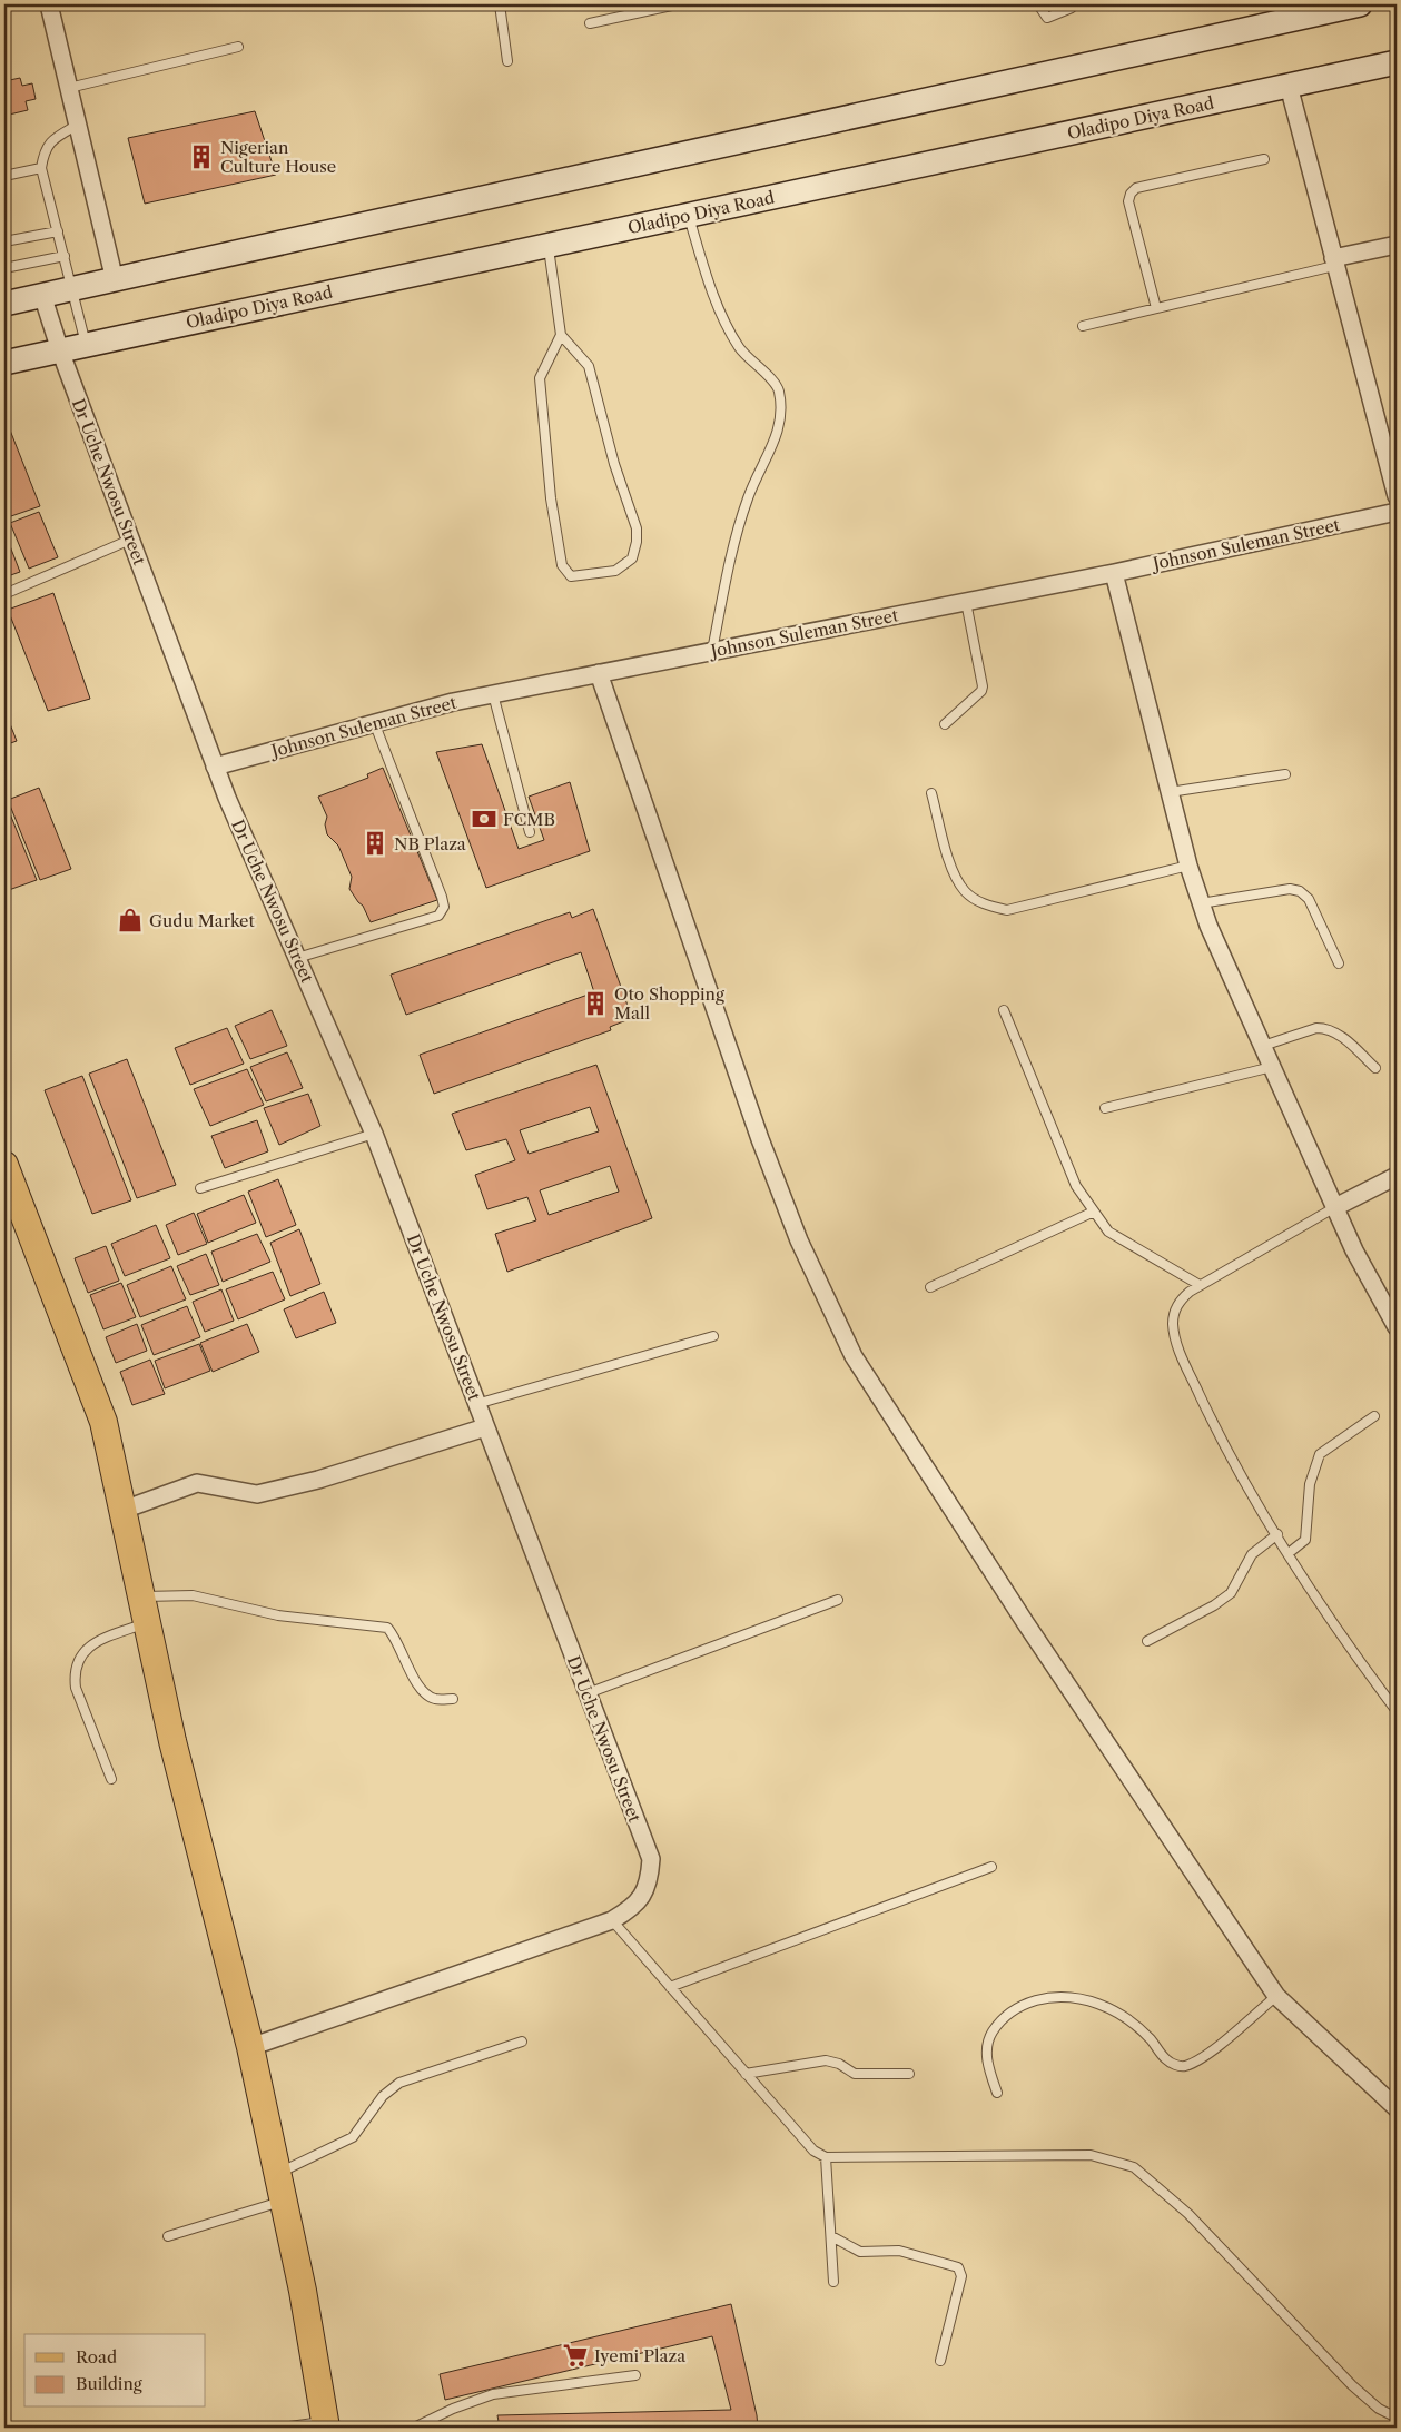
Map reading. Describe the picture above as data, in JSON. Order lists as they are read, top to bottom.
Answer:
{
  "streets": {
    "main road": ["Oladipo Diya Road"],
    "street": ["Dr Uche Nwosu Street", "Johnson Suleman Street"]
  },
  "crossings": [
    ["Oladipo Diya Road", "Dr Uche Nwosu Street"],
    ["Dr Uche Nwosu Street", "Johnson Suleman Street"]
  ],
  "places": {
    "building": ["Nigerian Culture House", "NB Plaza", "Oto Shopping Mall"],
    "bank": ["FCMB"],
    "shop": ["Gudu Market"],
    "supermarket": ["Iyemi Plaza"]
  },
  "legend": ["Road", "Building"]
}
